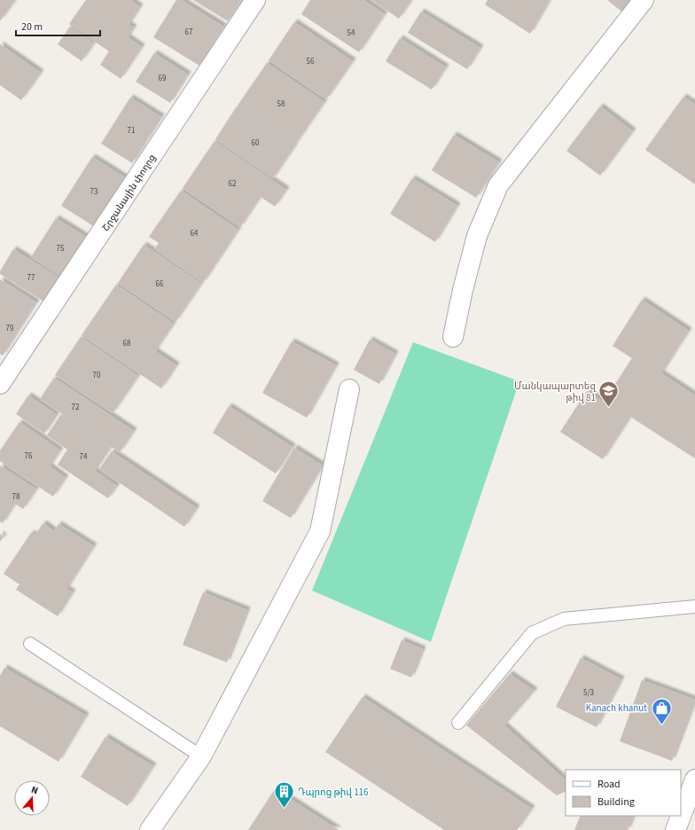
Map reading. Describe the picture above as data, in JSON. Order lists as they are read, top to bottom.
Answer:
{
  "streets": {
    "street": ["Շրջանային փողոց"]
  },
  "places": {
    "school or university": ["Մանկապարտեզ թիվ 81"],
    "shop": ["Kanach khanut"],
    "building": ["Դպրոց թիվ 116"]
  },
  "house_numbers": [
    "67",
    "54",
    "56",
    "69",
    "58",
    "71",
    "60",
    "62",
    "73",
    "64",
    "75",
    "77",
    "66",
    "79",
    "68",
    "70",
    "72",
    "76",
    "74",
    "78",
    "5/3"
  ],
  "legend": ["Road", "Building"],
  "scale_bar": "20 m",
  "north": "top"
}
